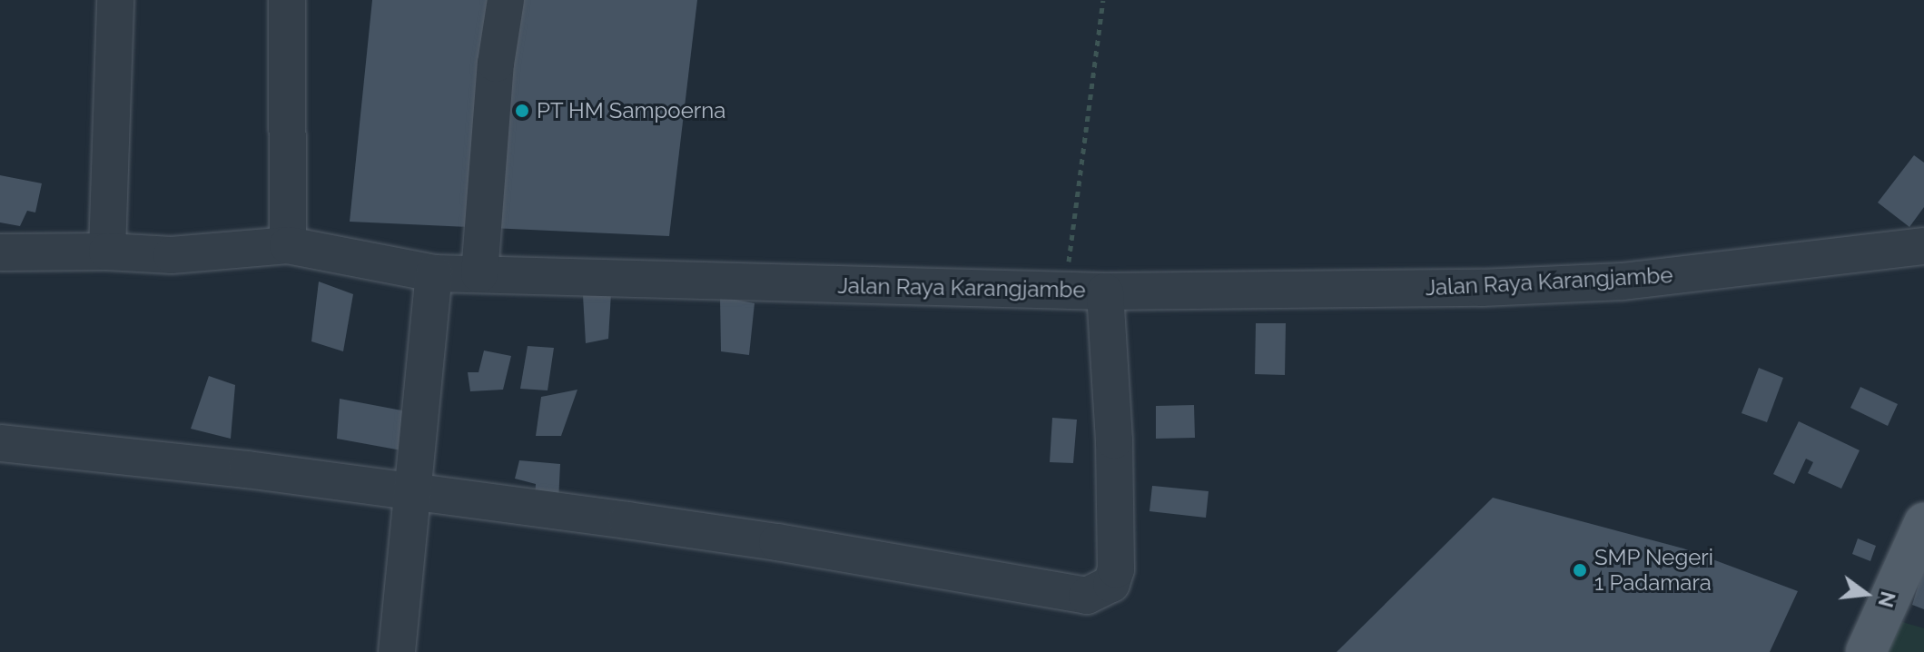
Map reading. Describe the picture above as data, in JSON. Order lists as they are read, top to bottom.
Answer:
{
  "streets": {
    "street": ["Jalan Raya Karangjambe"]
  },
  "places": ["PT HM Sampoerna", "SMP Negeri 1 Padamara"],
  "north": "right"
}
